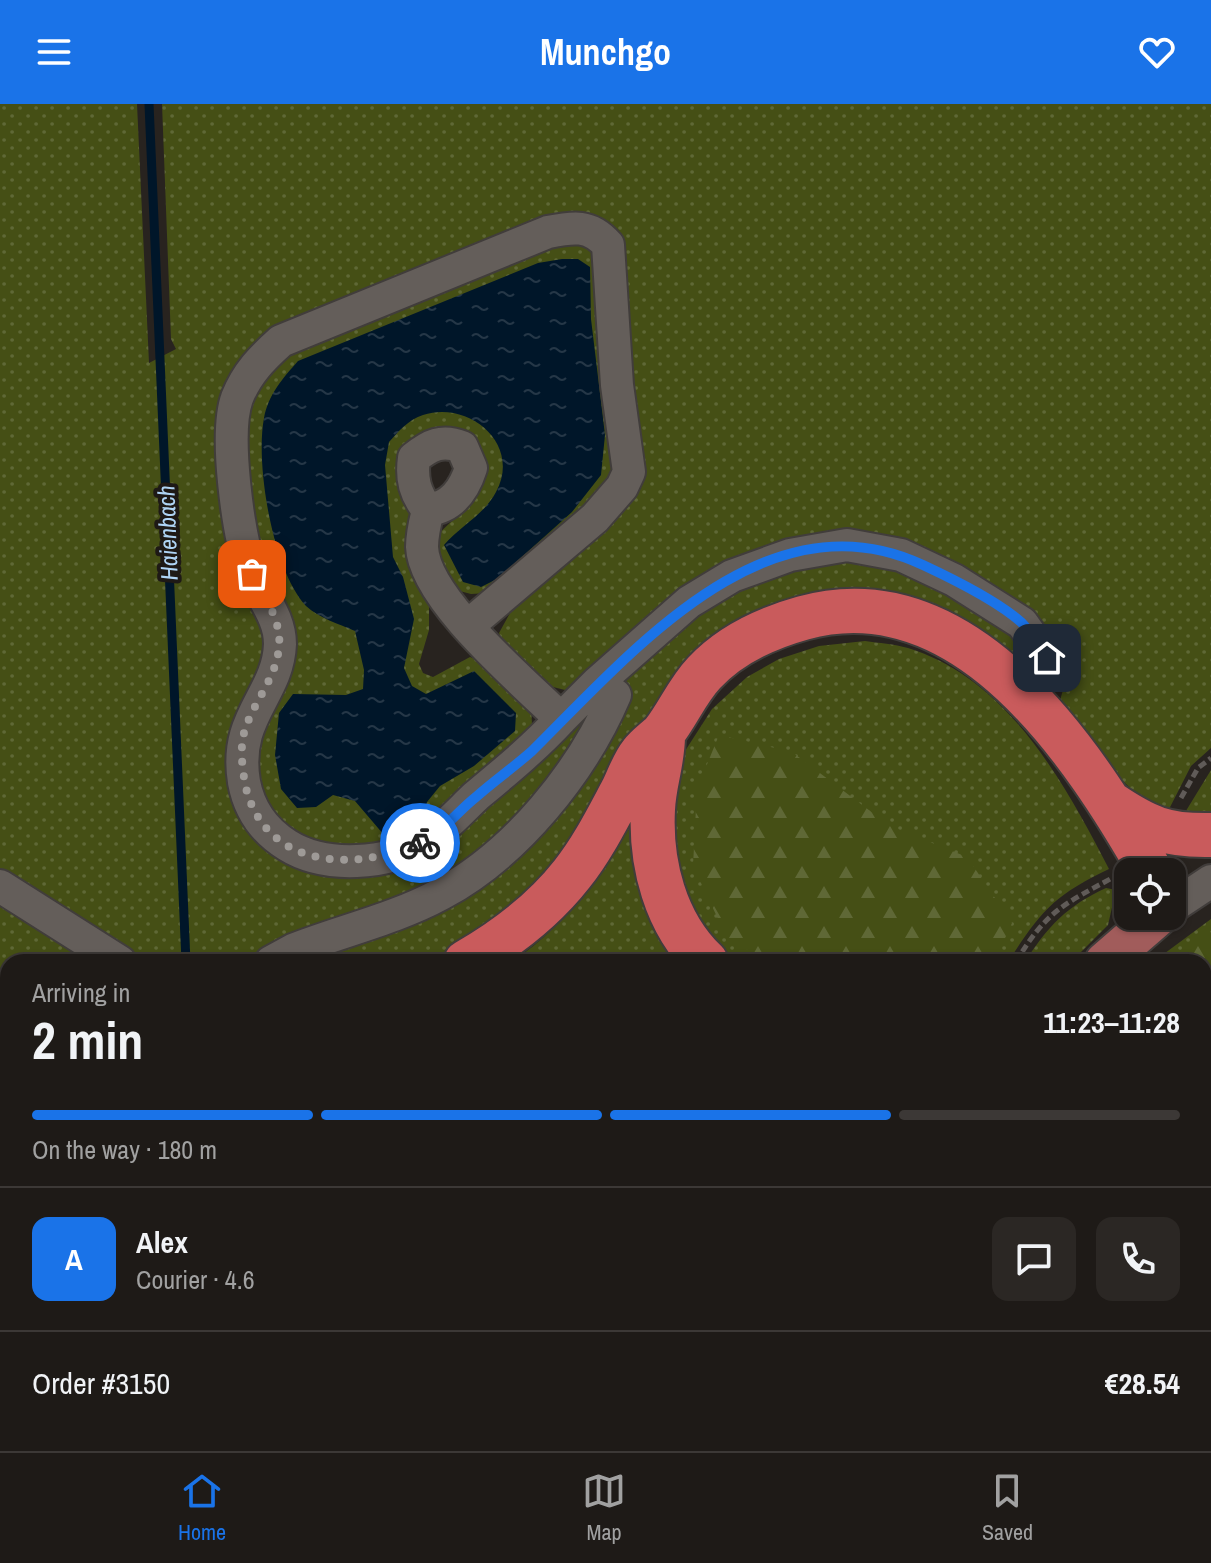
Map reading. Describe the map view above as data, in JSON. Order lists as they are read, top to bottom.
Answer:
{
  "water": ["Haienbach"],
  "page": {
    "header": "Munchgo",
    "heading": ["2 min", "Arriving in", "11:23–11:28"],
    "panel": [
      "Alex",
      "Courier · 4.6",
      "Order #3150",
      "€28.54"
    ],
    "bar": "On the way · 180 m",
    "round": "A",
    "tabs": ["Home", "Map", "Saved"]
  }
}
